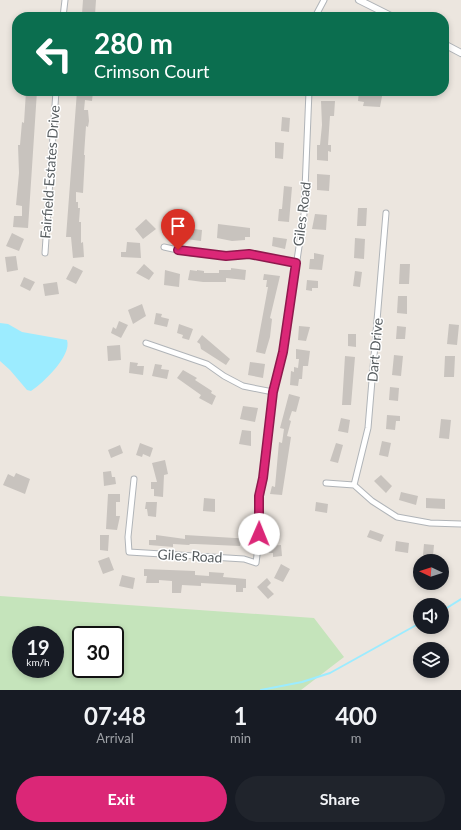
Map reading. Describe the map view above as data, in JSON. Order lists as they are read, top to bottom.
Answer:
{
  "streets": {
    "street": ["Fairfield Estates Drive", "Giles Road", "Dart Drive"]
  },
  "north": "left",
  "page": {
    "turn": ["280 m", "Crimson Court"],
    "speed": "19 km/h",
    "limit": "30",
    "eta": [
      "07:48",
      "Arrival",
      "1",
      "min",
      "400",
      "m"
    ],
    "buttons": ["Exit", "Share"]
  }
}
